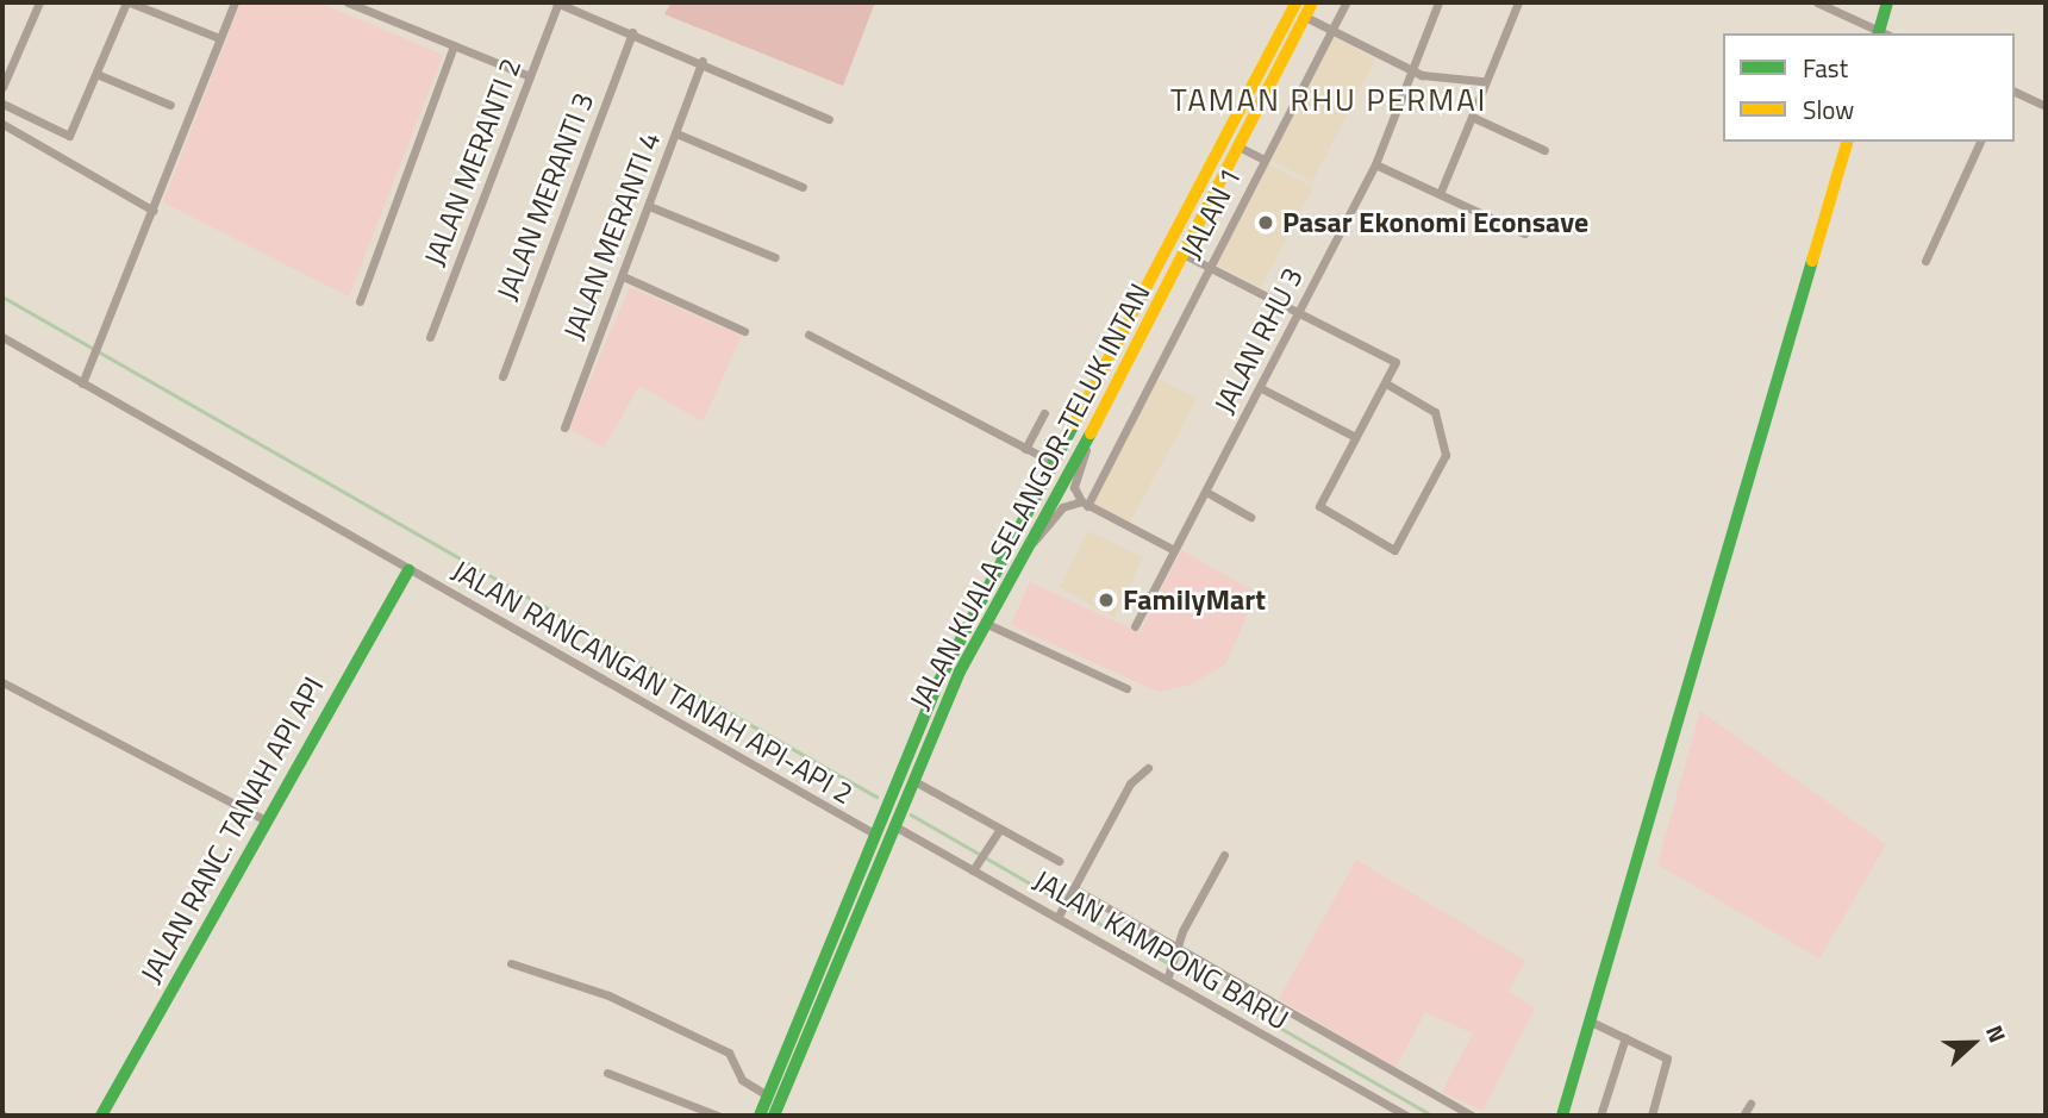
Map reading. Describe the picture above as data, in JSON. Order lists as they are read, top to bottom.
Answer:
{
  "streets": {
    "main road": ["JALAN KUALA SELANGOR-TELUK INTAN", "JALAN RANC. TANAH API API"],
    "street": [
      "JALAN MERANTI 2",
      "JALAN MERANTI 3",
      "JALAN 1",
      "JALAN MERANTI 4",
      "JALAN RHU 3",
      "JALAN RANCANGAN TANAH API-API 2",
      "JALAN KAMPONG BARU"
    ]
  },
  "crossings": [
    ["JALAN KUALA SELANGOR-TELUK INTAN", "JALAN RANCANGAN TANAH API-API 2"],
    ["JALAN KUALA SELANGOR-TELUK INTAN", "JALAN KAMPONG BARU"],
    ["JALAN RANCANGAN TANAH API-API 2", "JALAN RANC. TANAH API API"]
  ],
  "districts": ["TAMAN RHU PERMAI"],
  "places": ["Pasar Ekonomi Econsave", "FamilyMart"],
  "legend": ["Fast", "Slow"],
  "north": "right"
}
